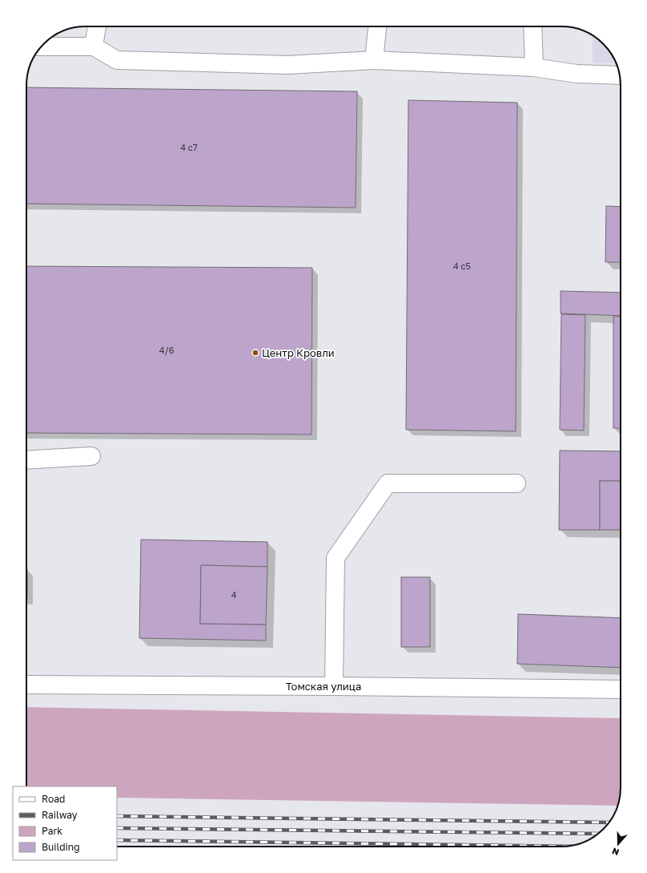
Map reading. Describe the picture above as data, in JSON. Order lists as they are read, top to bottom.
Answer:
{
  "streets": {
    "street": ["Томская улица"]
  },
  "places": ["Центр Кровли"],
  "house_numbers": [
    "4 с7",
    "4 с5",
    "4/6",
    "4"
  ],
  "legend": [
    "Road",
    "Railway",
    "Park",
    "Building"
  ],
  "north": "bottom"
}
